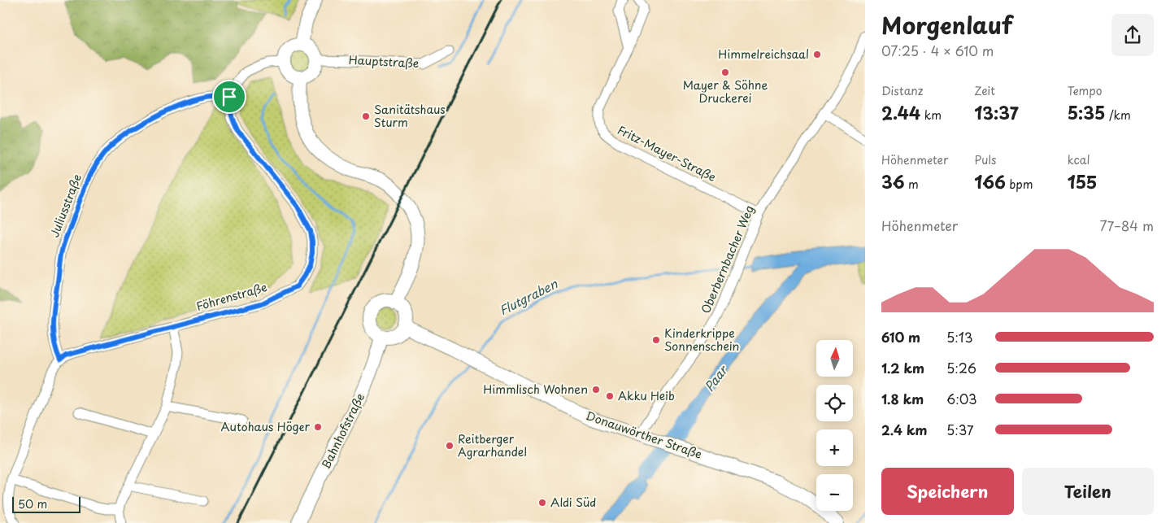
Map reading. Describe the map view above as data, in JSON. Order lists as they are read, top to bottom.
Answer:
{
  "streets": {
    "main road": ["Bahnhofstraße", "Donauwörther Straße"],
    "street": [
      "Hauptstraße",
      "Fritz-Mayer-Straße",
      "Juliusstraße",
      "Oberbernbacher Weg",
      "Föhrenstraße"
    ]
  },
  "crossings": [
    ["Fritz-Mayer-Straße", "Oberbernbacher Weg"],
    ["Juliusstraße", "Föhrenstraße"],
    ["Oberbernbacher Weg", "Donauwörther Straße"],
    ["Bahnhofstraße", "Donauwörther Straße"]
  ],
  "water": ["Flutgraben", "Paar"],
  "places": [
    "Himmelreichsaal",
    "Mayer & Söhne Druckerei",
    "Sanitätshaus Sturm",
    "Kinderkrippe Sonnenschein",
    "Himmlisch Wohnen",
    "Akku Heib",
    "Autohaus Höger",
    "Reitberger Agrarhandel",
    "Aldi Süd"
  ],
  "scale_bar": "50 m",
  "north": "top",
  "page": {
    "heading": ["Morgenlauf", "07:25 · 4 × 610 m"],
    "stats": [
      ["Distanz", "2.44 km"],
      ["Zeit", "13:37"],
      ["Tempo", "5:35 /km"],
      ["Höhenmeter", "36 m"],
      ["Puls", "166 bpm"],
      ["kcal", "155"]
    ],
    "chart": ["Höhenmeter", "77–84 m"],
    "list": [
      {
        "name": "610 m",
        "note": "5:13"
      },
      {
        "name": "1.2 km",
        "note": "5:26"
      },
      {
        "name": "1.8 km",
        "note": "6:03"
      },
      {
        "name": "2.4 km",
        "note": "5:37"
      }
    ],
    "map_buttons": ["+", "−"],
    "buttons": ["Speichern", "Teilen"],
    "scale": "50 m"
  }
}
